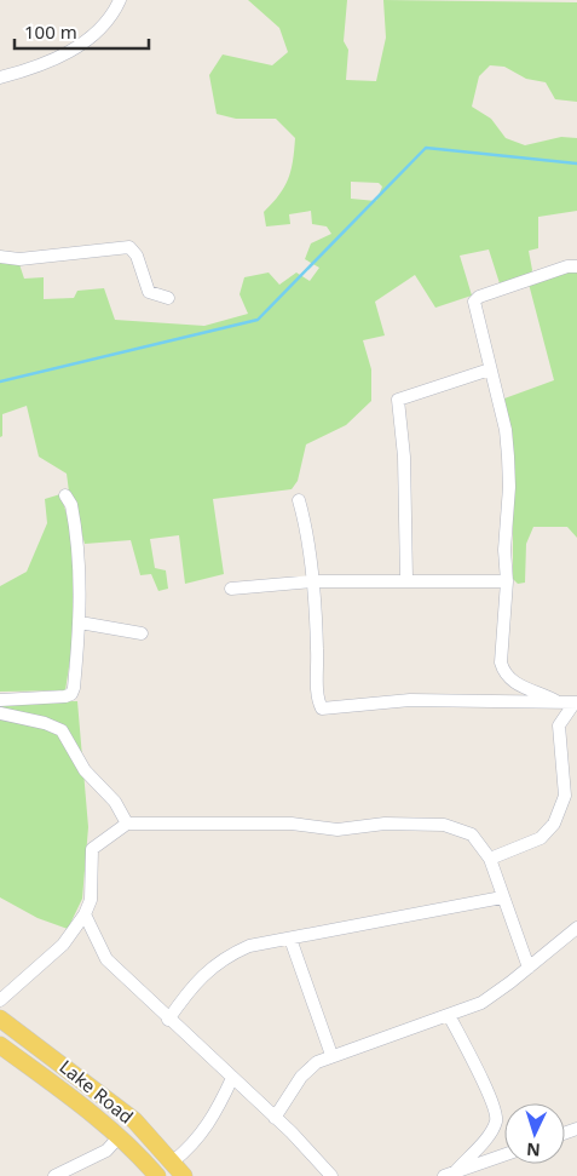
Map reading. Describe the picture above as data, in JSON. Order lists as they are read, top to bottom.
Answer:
{
  "streets": {
    "main road": ["Lake Road"]
  },
  "scale_bar": "100 m",
  "north": "bottom"
}
